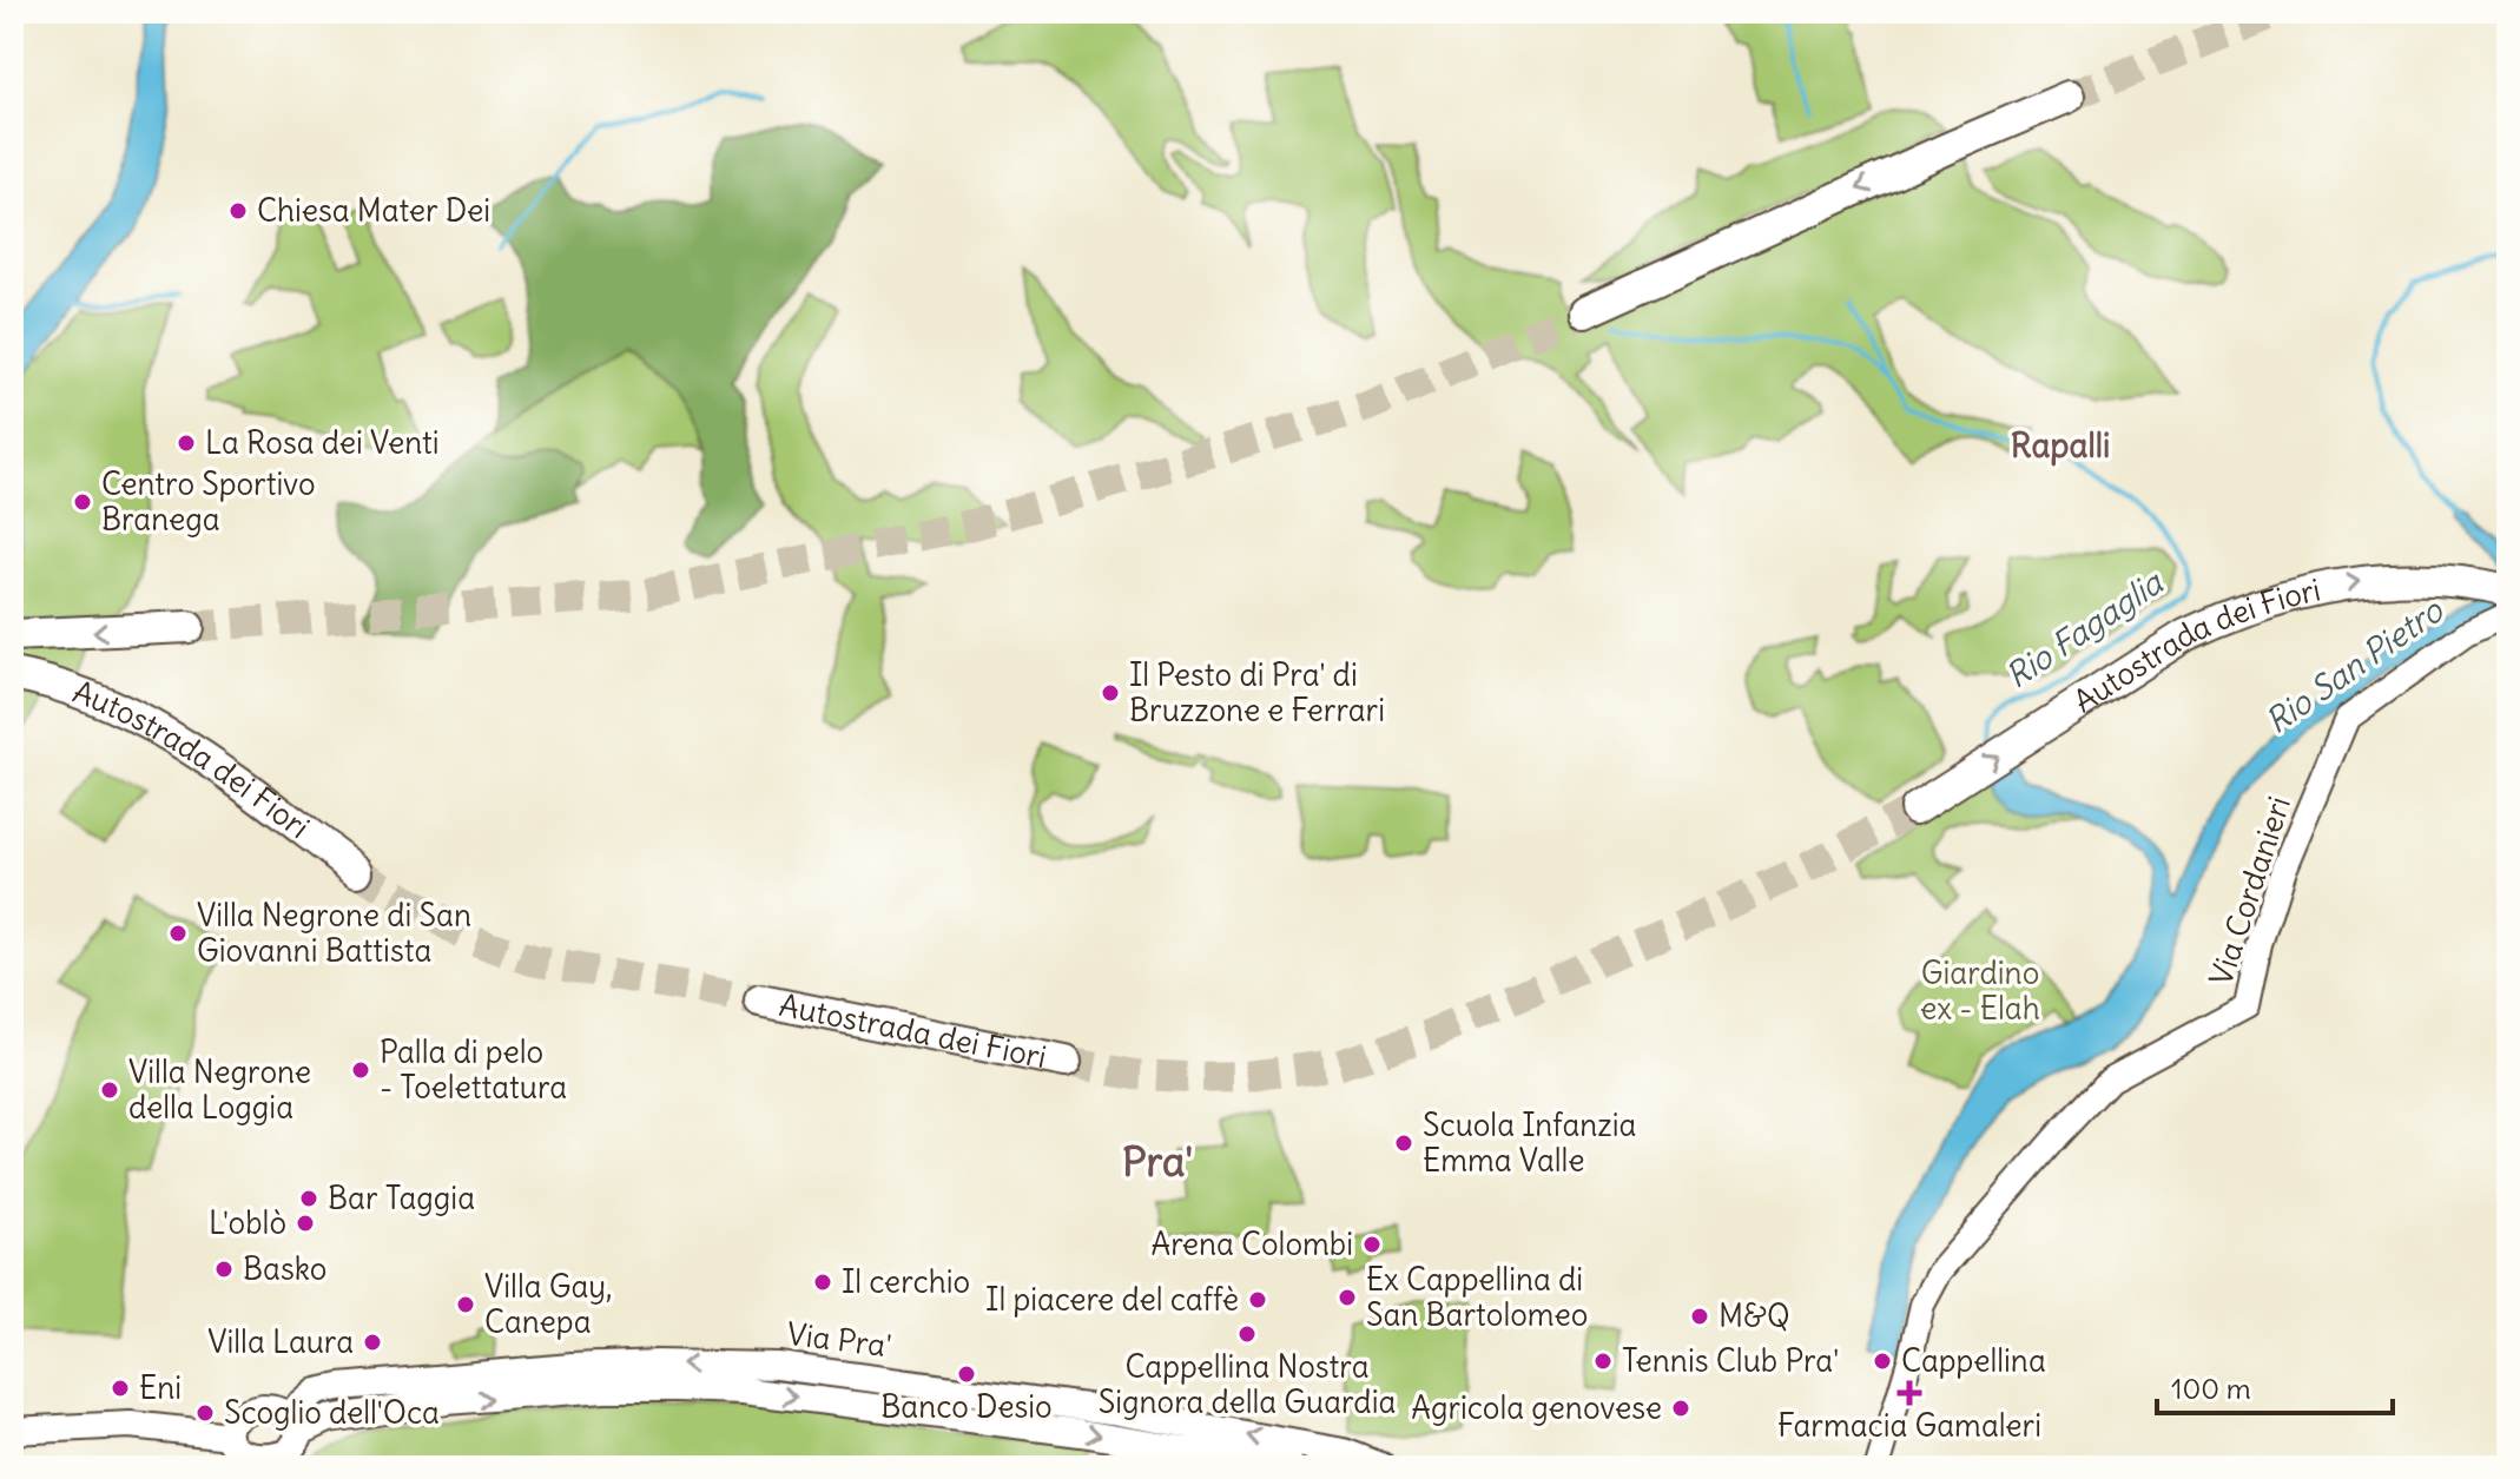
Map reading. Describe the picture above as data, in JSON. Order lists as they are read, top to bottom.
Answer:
{
  "streets": {
    "highway": ["Autostrada dei Fiori"],
    "main road": ["Via Pra'"],
    "street": ["Via Cordanieri"]
  },
  "districts": ["Rapalli", "Pra'"],
  "water": ["Rio Fagaglia", "Rio San Pietro"],
  "parks": ["Giardino ex - Elah"],
  "places": {
    "other": [
      "Chiesa Mater Dei",
      "La Rosa dei Venti",
      "Centro Sportivo Branega",
      "Il Pesto di Pra' di Bruzzone e Ferrari",
      "Villa Negrone di San Giovanni Battista",
      "Palla di pelo - Toelettatura",
      "Villa Negrone della Loggia",
      "Scuola Infanzia Emma Valle",
      "Bar Taggia",
      "L'oblò",
      "Arena Colombi",
      "Basko",
      "Il cerchio",
      "Ex Cappellina di San Bartolomeo",
      "Il piacere del caffè",
      "Villa Gay, Canepa",
      "M&Q",
      "Cappellina Nostra Signora della Guardia",
      "Villa Laura",
      "Tennis Club Pra'",
      "Cappellina",
      "Banco Desio",
      "Eni",
      "Agricola genovese",
      "Scoglio dell'Oca"
    ],
    "health": ["Farmacia Gamaleri"]
  },
  "scale_bar": "100 m"
}
